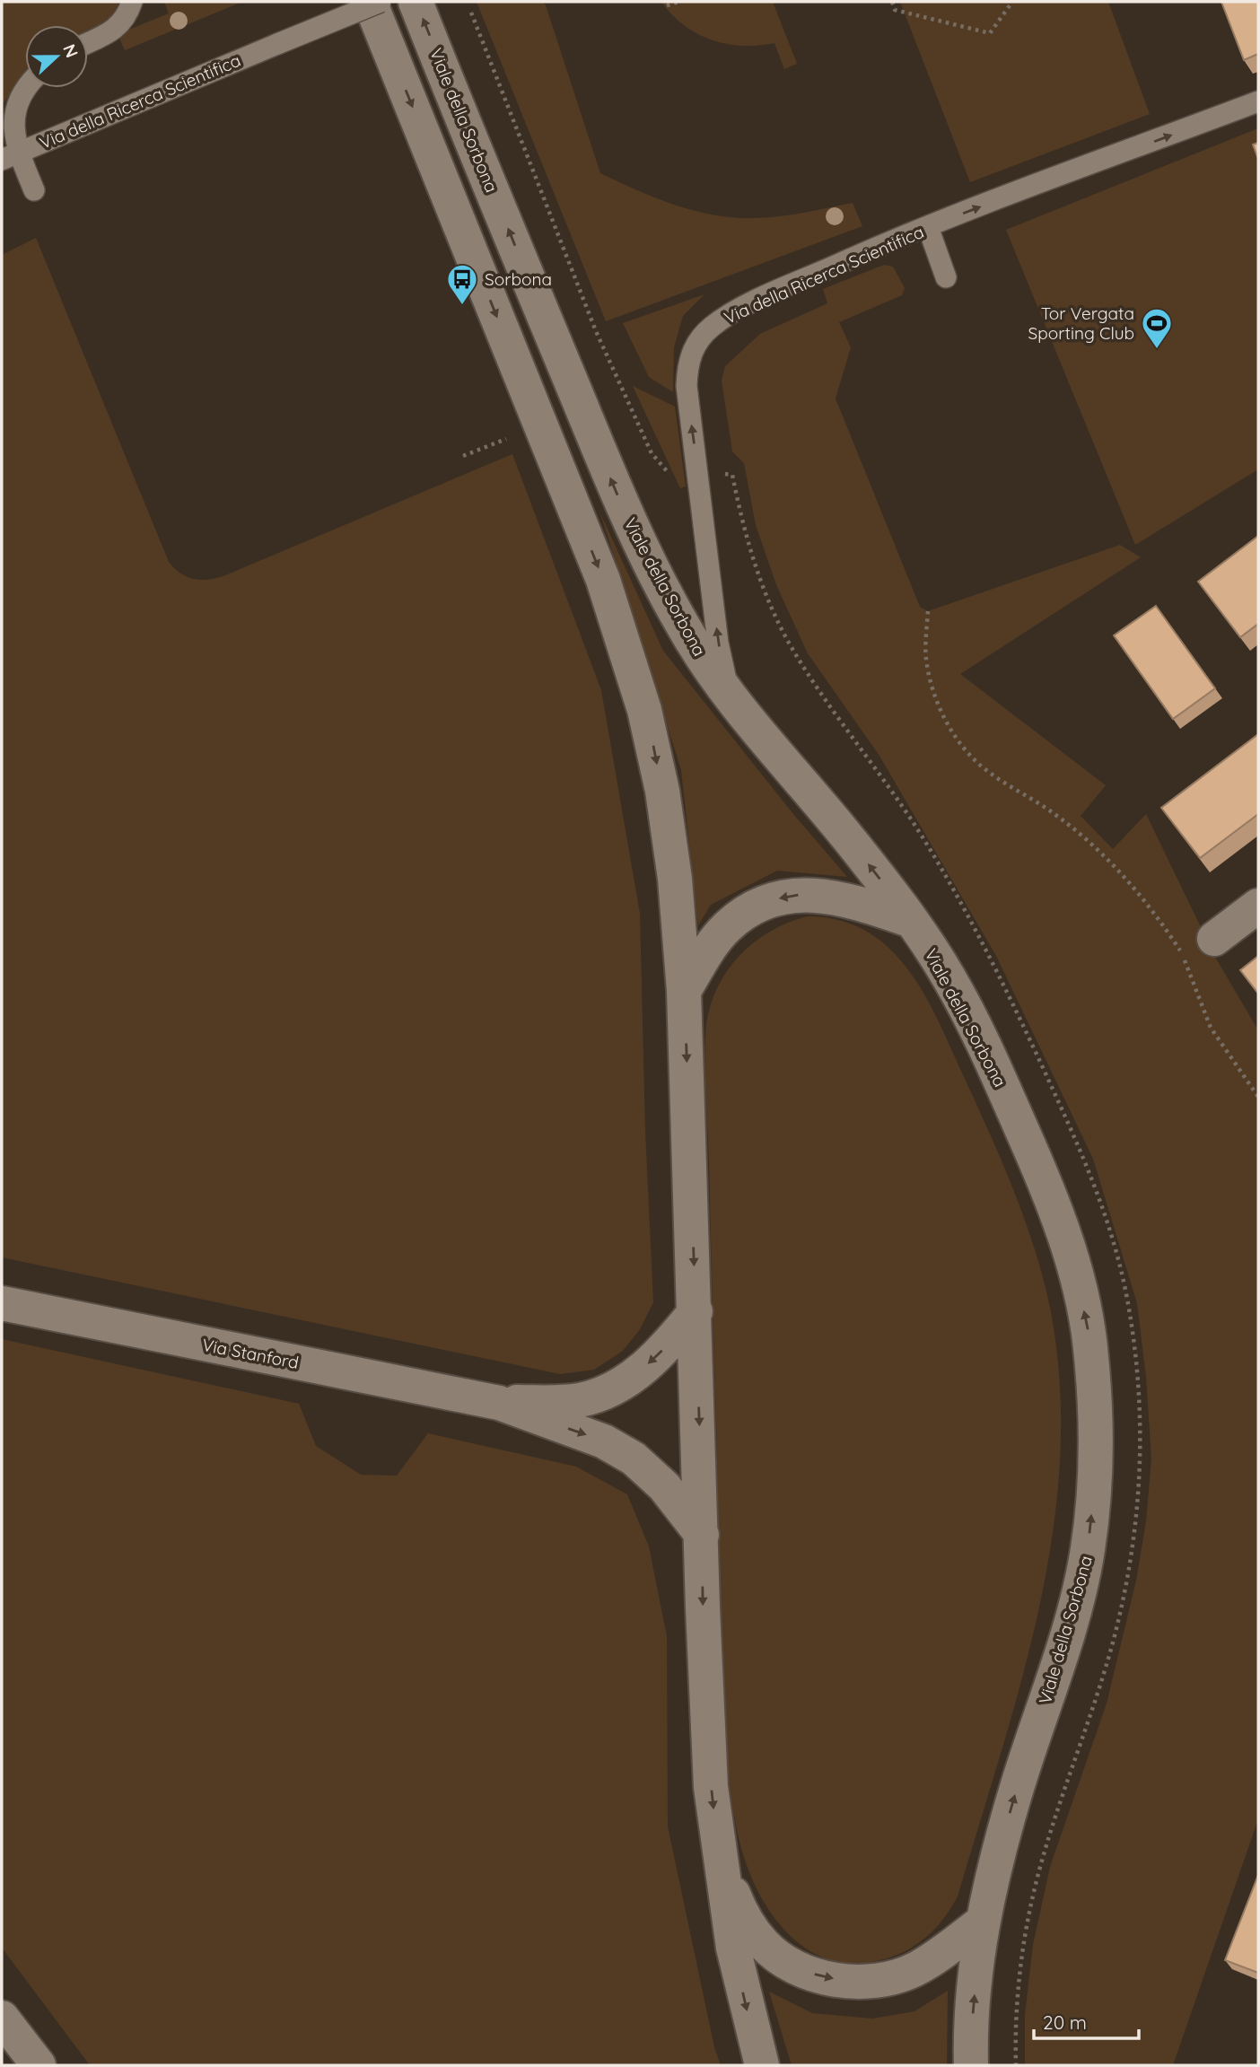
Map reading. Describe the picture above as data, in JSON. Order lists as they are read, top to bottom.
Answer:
{
  "streets": {
    "street": ["Viale della Sorbona", "Via Stanford"],
    "lane": ["Via della Ricerca Scientifica"]
  },
  "crossings": [
    ["Via della Ricerca Scientifica", "Viale della Sorbona"]
  ],
  "one_way": ["Via della Ricerca Scientifica"],
  "places": {
    "bus stop": ["Sorbona"],
    "sports": ["Tor Vergata Sporting Club"]
  },
  "scale_bar": "20 m",
  "north": "right"
}
